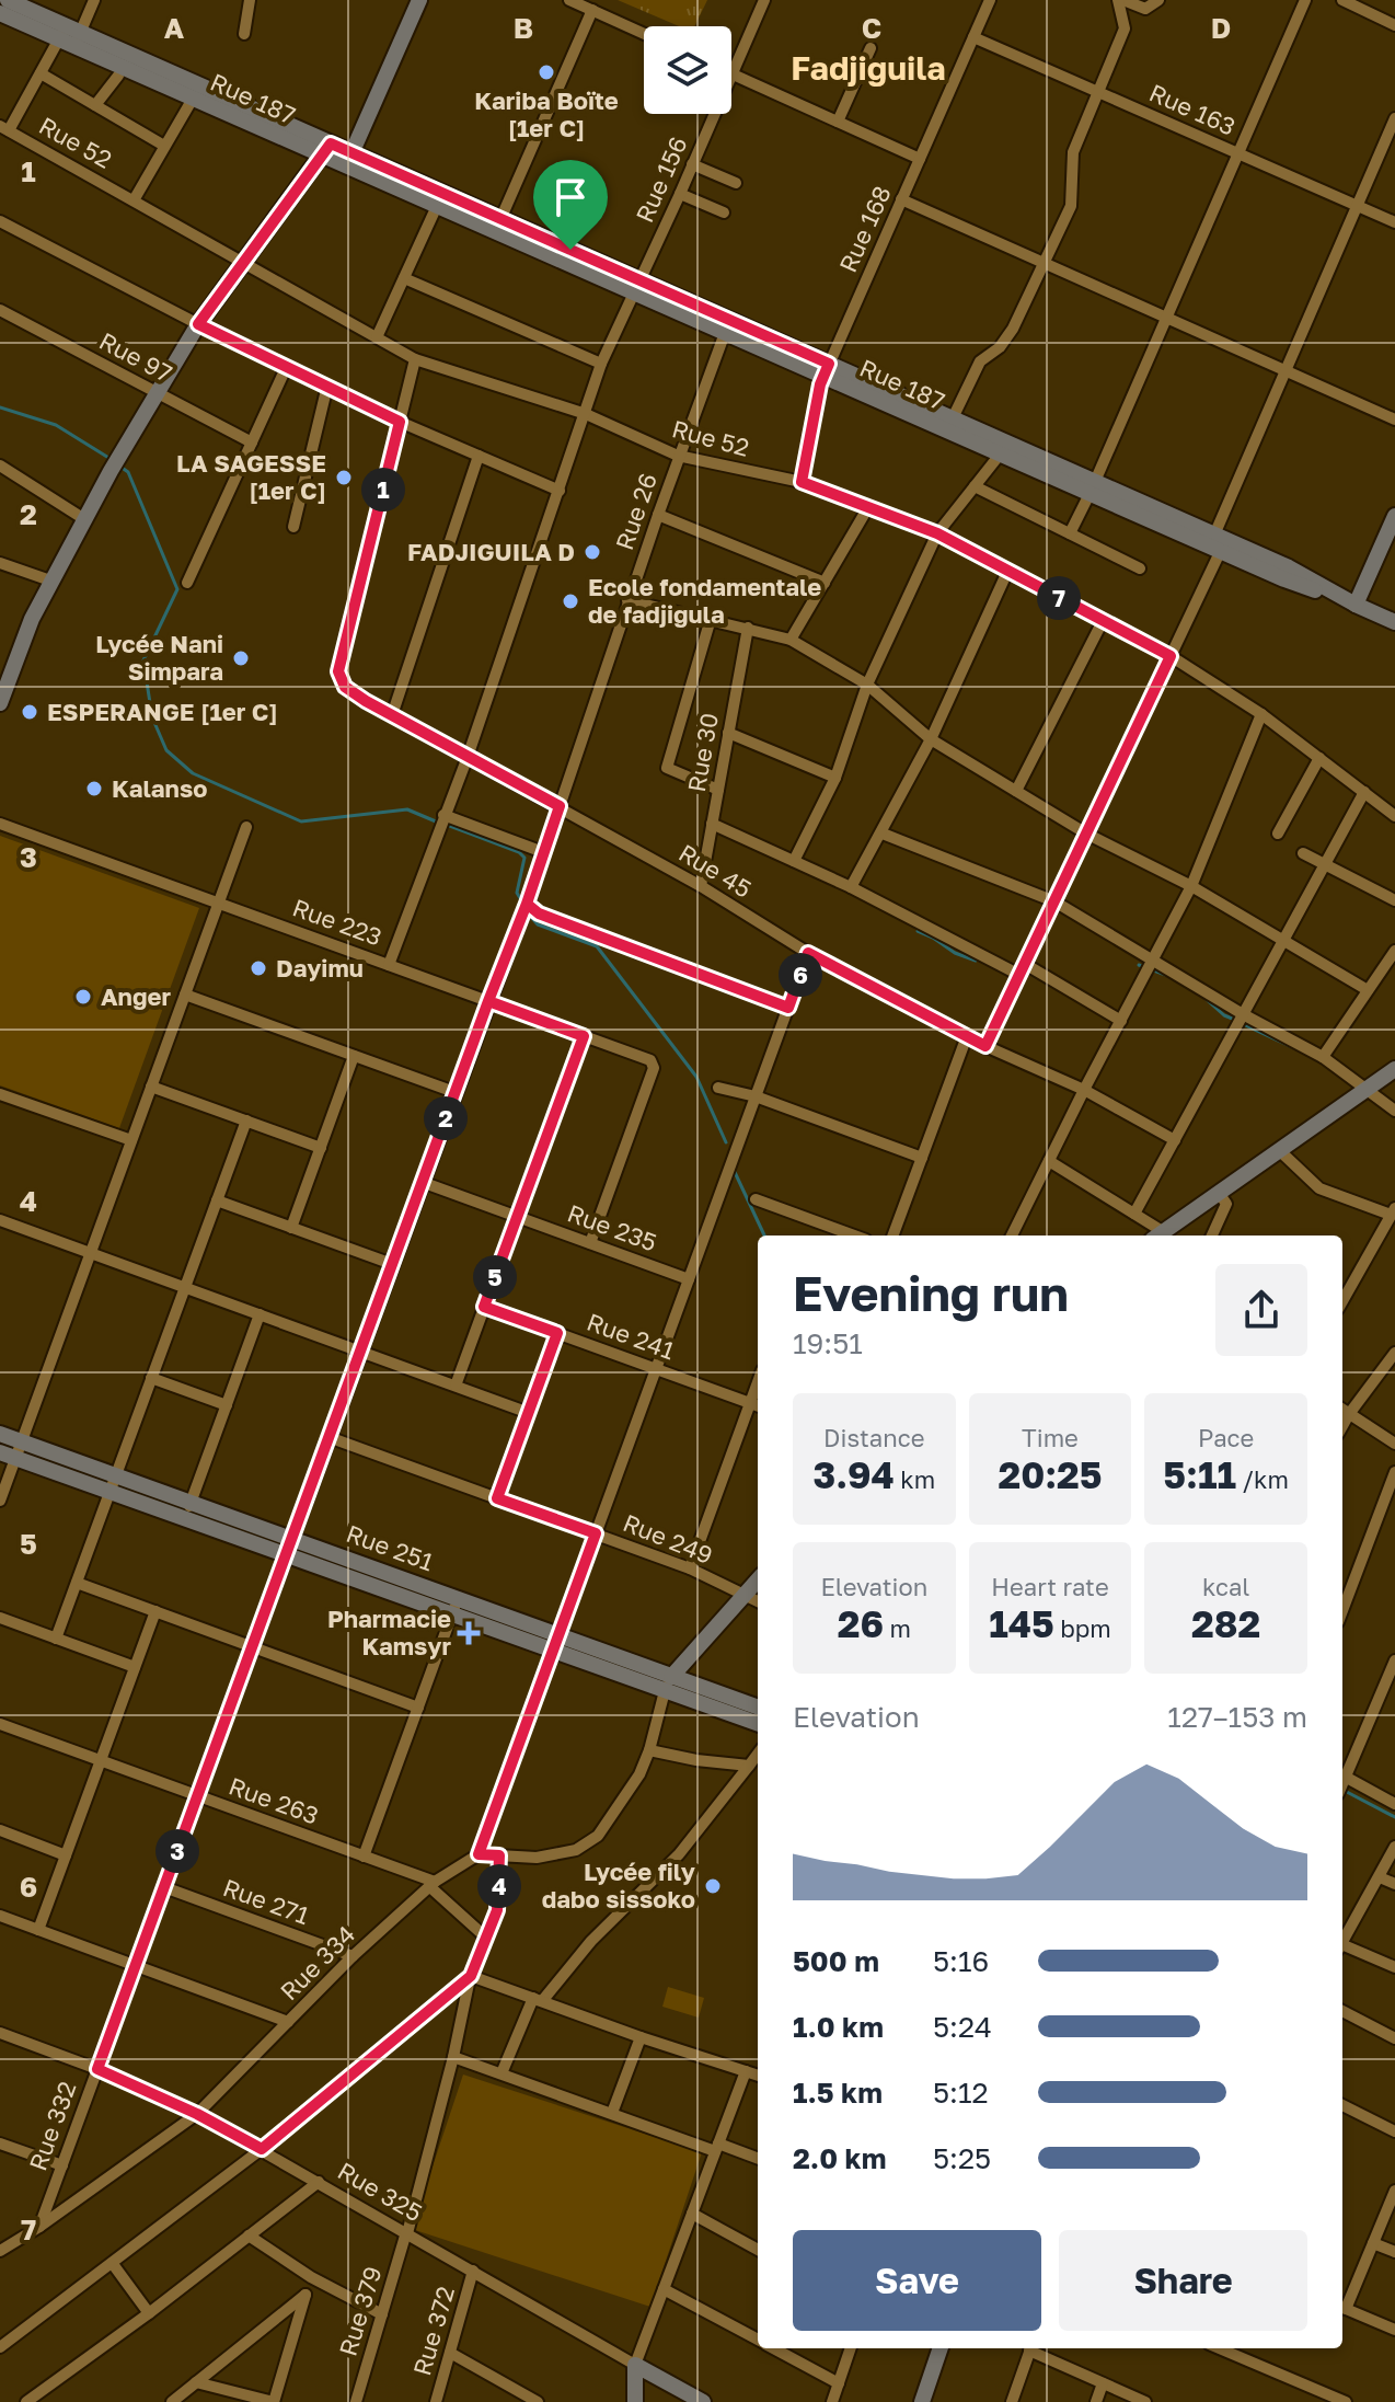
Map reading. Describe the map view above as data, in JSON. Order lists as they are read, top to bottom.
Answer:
{
  "streets": {
    "street": [
      "Rue 187",
      "Rue 163",
      "Rue 52",
      "Rue 156",
      "Rue 168",
      "Rue 97",
      "Rue 26",
      "Rue 30",
      "Rue 45",
      "Rue 223",
      "Rue 235",
      "Rue 241",
      "Rue 249",
      "Rue 251",
      "Rue 263",
      "Rue 271",
      "Rue 334",
      "Rue 332",
      "Rue 325",
      "Rue 379",
      "Rue 372"
    ]
  },
  "crossings": [
    ["Rue 187", "Rue 156"],
    ["Rue 187", "Rue 168"],
    ["Rue 187", "Rue 26"],
    ["Rue 163", "Rue 168"],
    ["Rue 52", "Rue 156"],
    ["Rue 52", "Rue 168"],
    ["Rue 52", "Rue 26"],
    ["Rue 156", "Rue 45"],
    ["Rue 156", "Rue 223"],
    ["Rue 26", "Rue 45"],
    ["Rue 26", "Rue 332"],
    ["Rue 30", "Rue 45"],
    ["Rue 45", "Rue 332"],
    ["Rue 223", "Rue 235"],
    ["Rue 223", "Rue 332"],
    ["Rue 235", "Rue 332"],
    ["Rue 249", "Rue 332"],
    ["Rue 251", "Rue 332"],
    ["Rue 263", "Rue 334"],
    ["Rue 263", "Rue 332"],
    ["Rue 271", "Rue 334"],
    ["Rue 271", "Rue 332"],
    ["Rue 334", "Rue 332"],
    ["Rue 334", "Rue 325"],
    ["Rue 332", "Rue 325"],
    ["Rue 325", "Rue 379"],
    ["Rue 325", "Rue 372"]
  ],
  "districts": ["Fadjiguila"],
  "places": {
    "other": [
      "Kariba Boïte [1er C]",
      "LA SAGESSE [1er C]",
      "FADJIGUILA D",
      "Ecole fondamentale de fadjigula",
      "Lycée Nani Simpara",
      "ESPERANGE [1er C]",
      "Kalanso",
      "Dayimu",
      "Anger",
      "Lycée fily dabo sissoko"
    ],
    "health": ["Pharmacie Kamsyr"]
  },
  "page": {
    "pins": [
      "1",
      "7",
      "6",
      "2",
      "5",
      "3",
      "4"
    ],
    "heading": ["Evening run", "19:51"],
    "stats": [
      ["Distance", "3.94 km"],
      ["Time", "20:25"],
      ["Pace", "5:11 /km"],
      ["Elevation", "26 m"],
      ["Heart rate", "145 bpm"],
      ["kcal", "282"]
    ],
    "chart": ["Elevation", "127–153 m"],
    "list": [
      {
        "name": "500 m",
        "note": "5:16"
      },
      {
        "name": "1.0 km",
        "note": "5:24"
      },
      {
        "name": "1.5 km",
        "note": "5:12"
      },
      {
        "name": "2.0 km",
        "note": "5:25"
      }
    ],
    "buttons": ["Save", "Share"]
  },
  "grid": {
    "columns": [
      "A",
      "B",
      "C",
      "D"
    ],
    "rows": [
      "1",
      "2",
      "3",
      "4",
      "5",
      "6",
      "7"
    ]
  }
}
